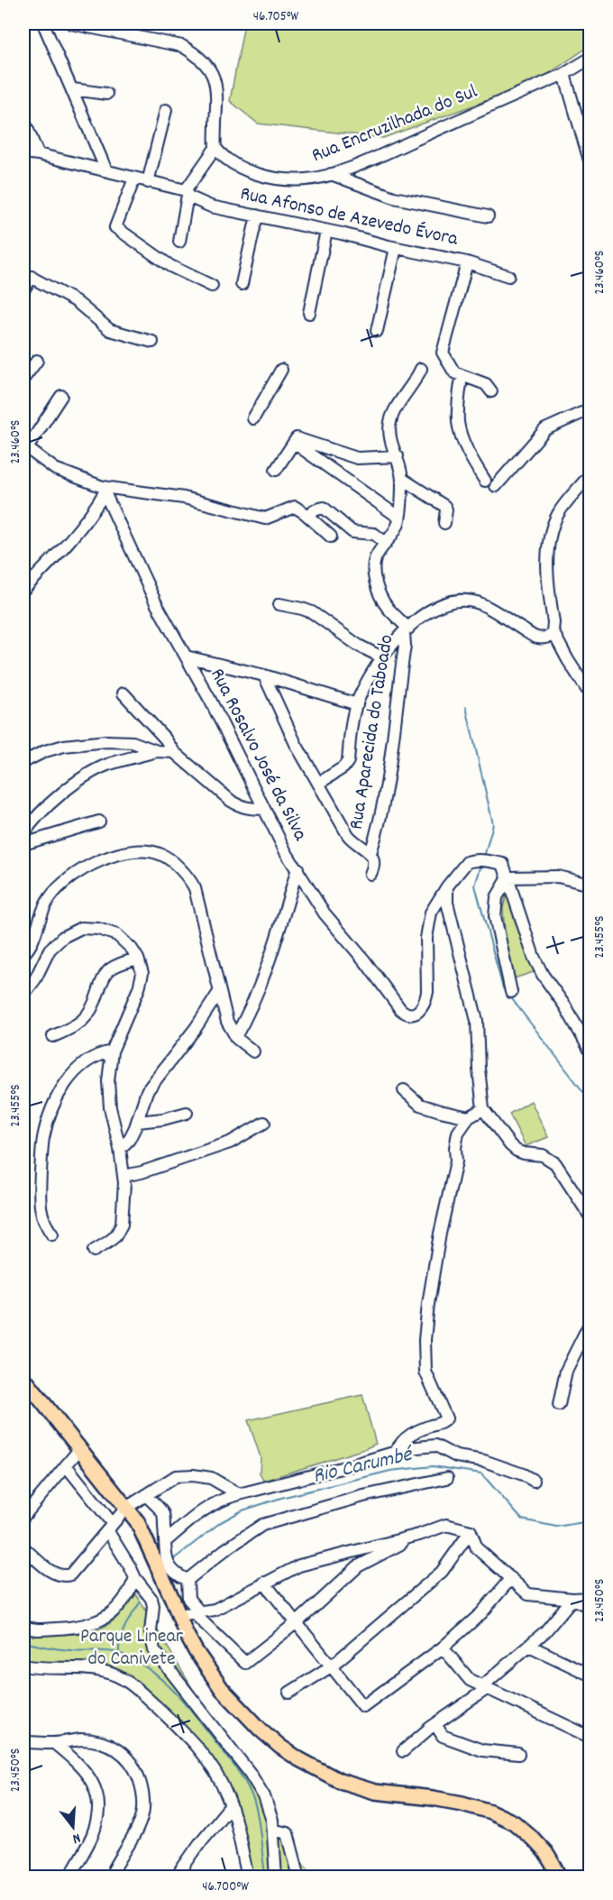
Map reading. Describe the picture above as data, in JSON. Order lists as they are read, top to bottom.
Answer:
{
  "streets": {
    "street": [
      "Rua Encruzilhada do Sul",
      "Rua Afonso de Azevedo Évora",
      "Rua Aparecida do Taboado",
      "Rua Rosalvo José da Silva"
    ]
  },
  "water": ["Rio Carumbé"],
  "parks": ["Parque Linear do Canivete"],
  "north": "bottom",
  "coordinates": [
    "46.705°W",
    "23.460°S",
    "23.455°S",
    "23.450°S",
    "46.700°W"
  ]
}
